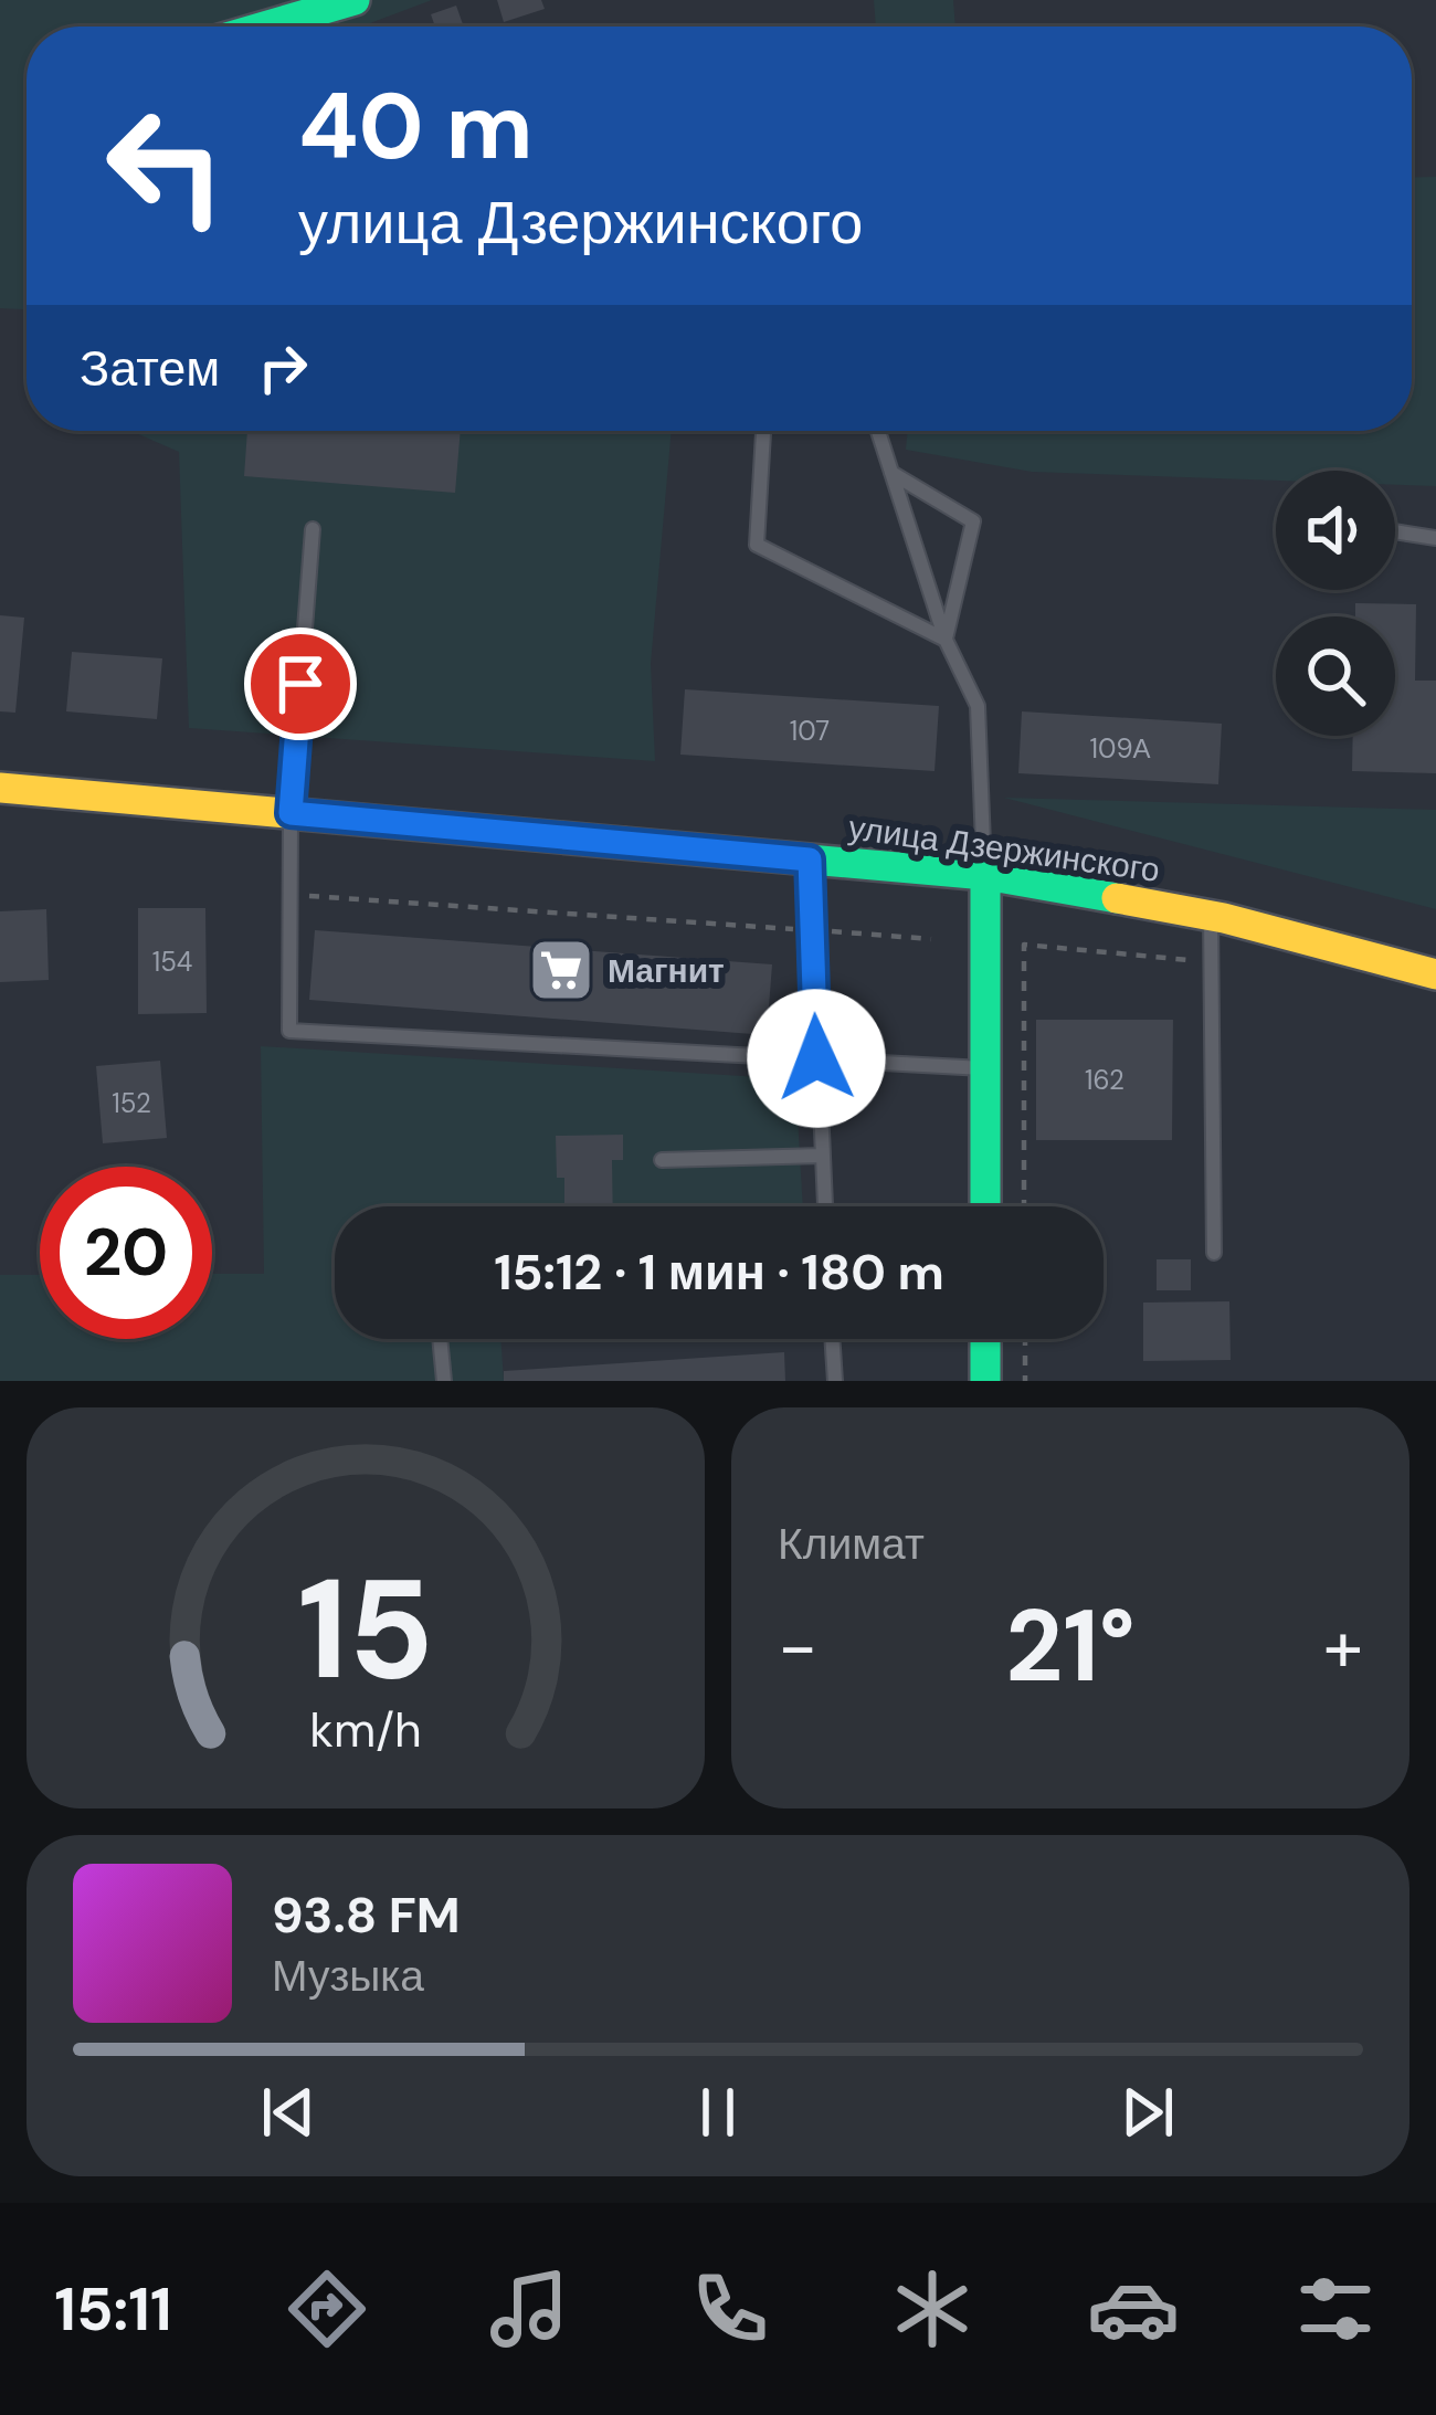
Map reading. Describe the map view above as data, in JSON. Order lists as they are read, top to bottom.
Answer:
{
  "streets": {
    "main road": ["улица Дзержинского"]
  },
  "places": {
    "supermarket": ["Магнит"]
  },
  "house_numbers": [
    "107",
    "109А",
    "154",
    "162",
    "152"
  ],
  "page": {
    "turn": ["40 m", "улица Дзержинского"],
    "then": "Затем",
    "limit": "20",
    "trip": "15:12 · 1 мин · 180 m",
    "tile": "Климат",
    "heat": ["−", "21°", "+"],
    "song": ["93.8 FM", "Музыка"],
    "tabs": "15:11",
    "gauge": ["15", "km/h"]
  }
}
